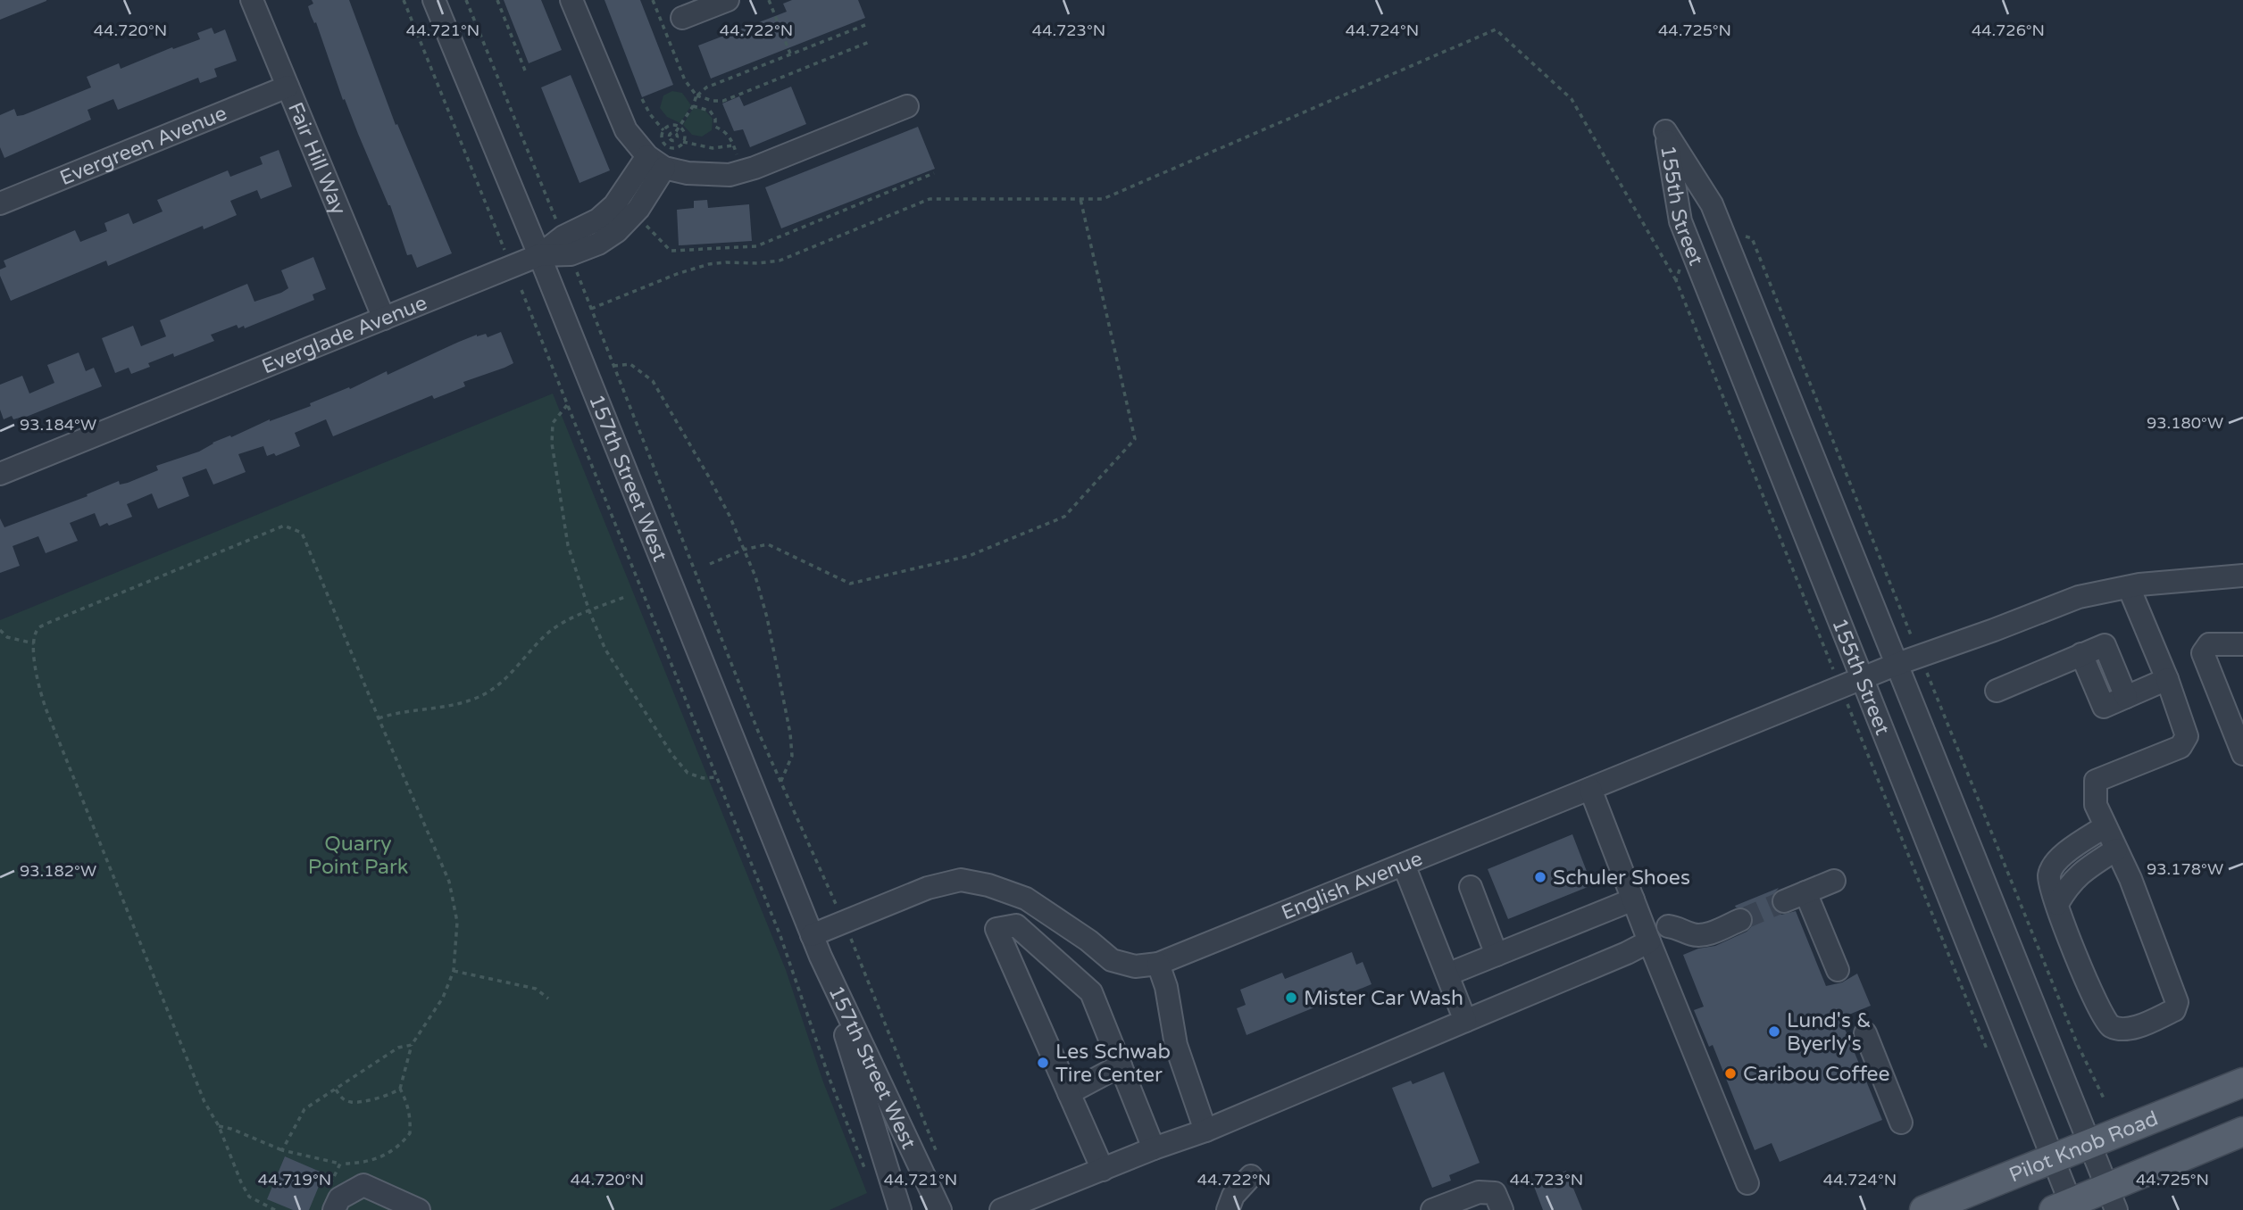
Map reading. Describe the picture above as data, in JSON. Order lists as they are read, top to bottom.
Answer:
{
  "streets": {
    "main road": ["Pilot Knob Road"],
    "street": [
      "Evergreen Avenue",
      "Fair Hill Way",
      "155th Street",
      "Everglade Avenue",
      "157th Street West",
      "English Avenue"
    ]
  },
  "crossings": [
    ["Evergreen Avenue", "Fair Hill Way"],
    ["Fair Hill Way", "Everglade Avenue"],
    ["155th Street", "English Avenue"],
    ["155th Street", "Pilot Knob Road"],
    ["Everglade Avenue", "157th Street West"],
    ["157th Street West", "English Avenue"]
  ],
  "parks": ["Quarry Point Park"],
  "places": [
    "Schuler Shoes",
    "Mister Car Wash",
    "Lund's & Byerly's",
    "Les Schwab Tire Center",
    "Caribou Coffee"
  ],
  "coordinates": [
    "44.720°N",
    "44.721°N",
    "44.722°N",
    "44.723°N",
    "44.724°N",
    "44.725°N",
    "44.726°N",
    "93.180°W",
    "93.184°W",
    "93.178°W",
    "93.182°W",
    "44.719°N"
  ]
}
